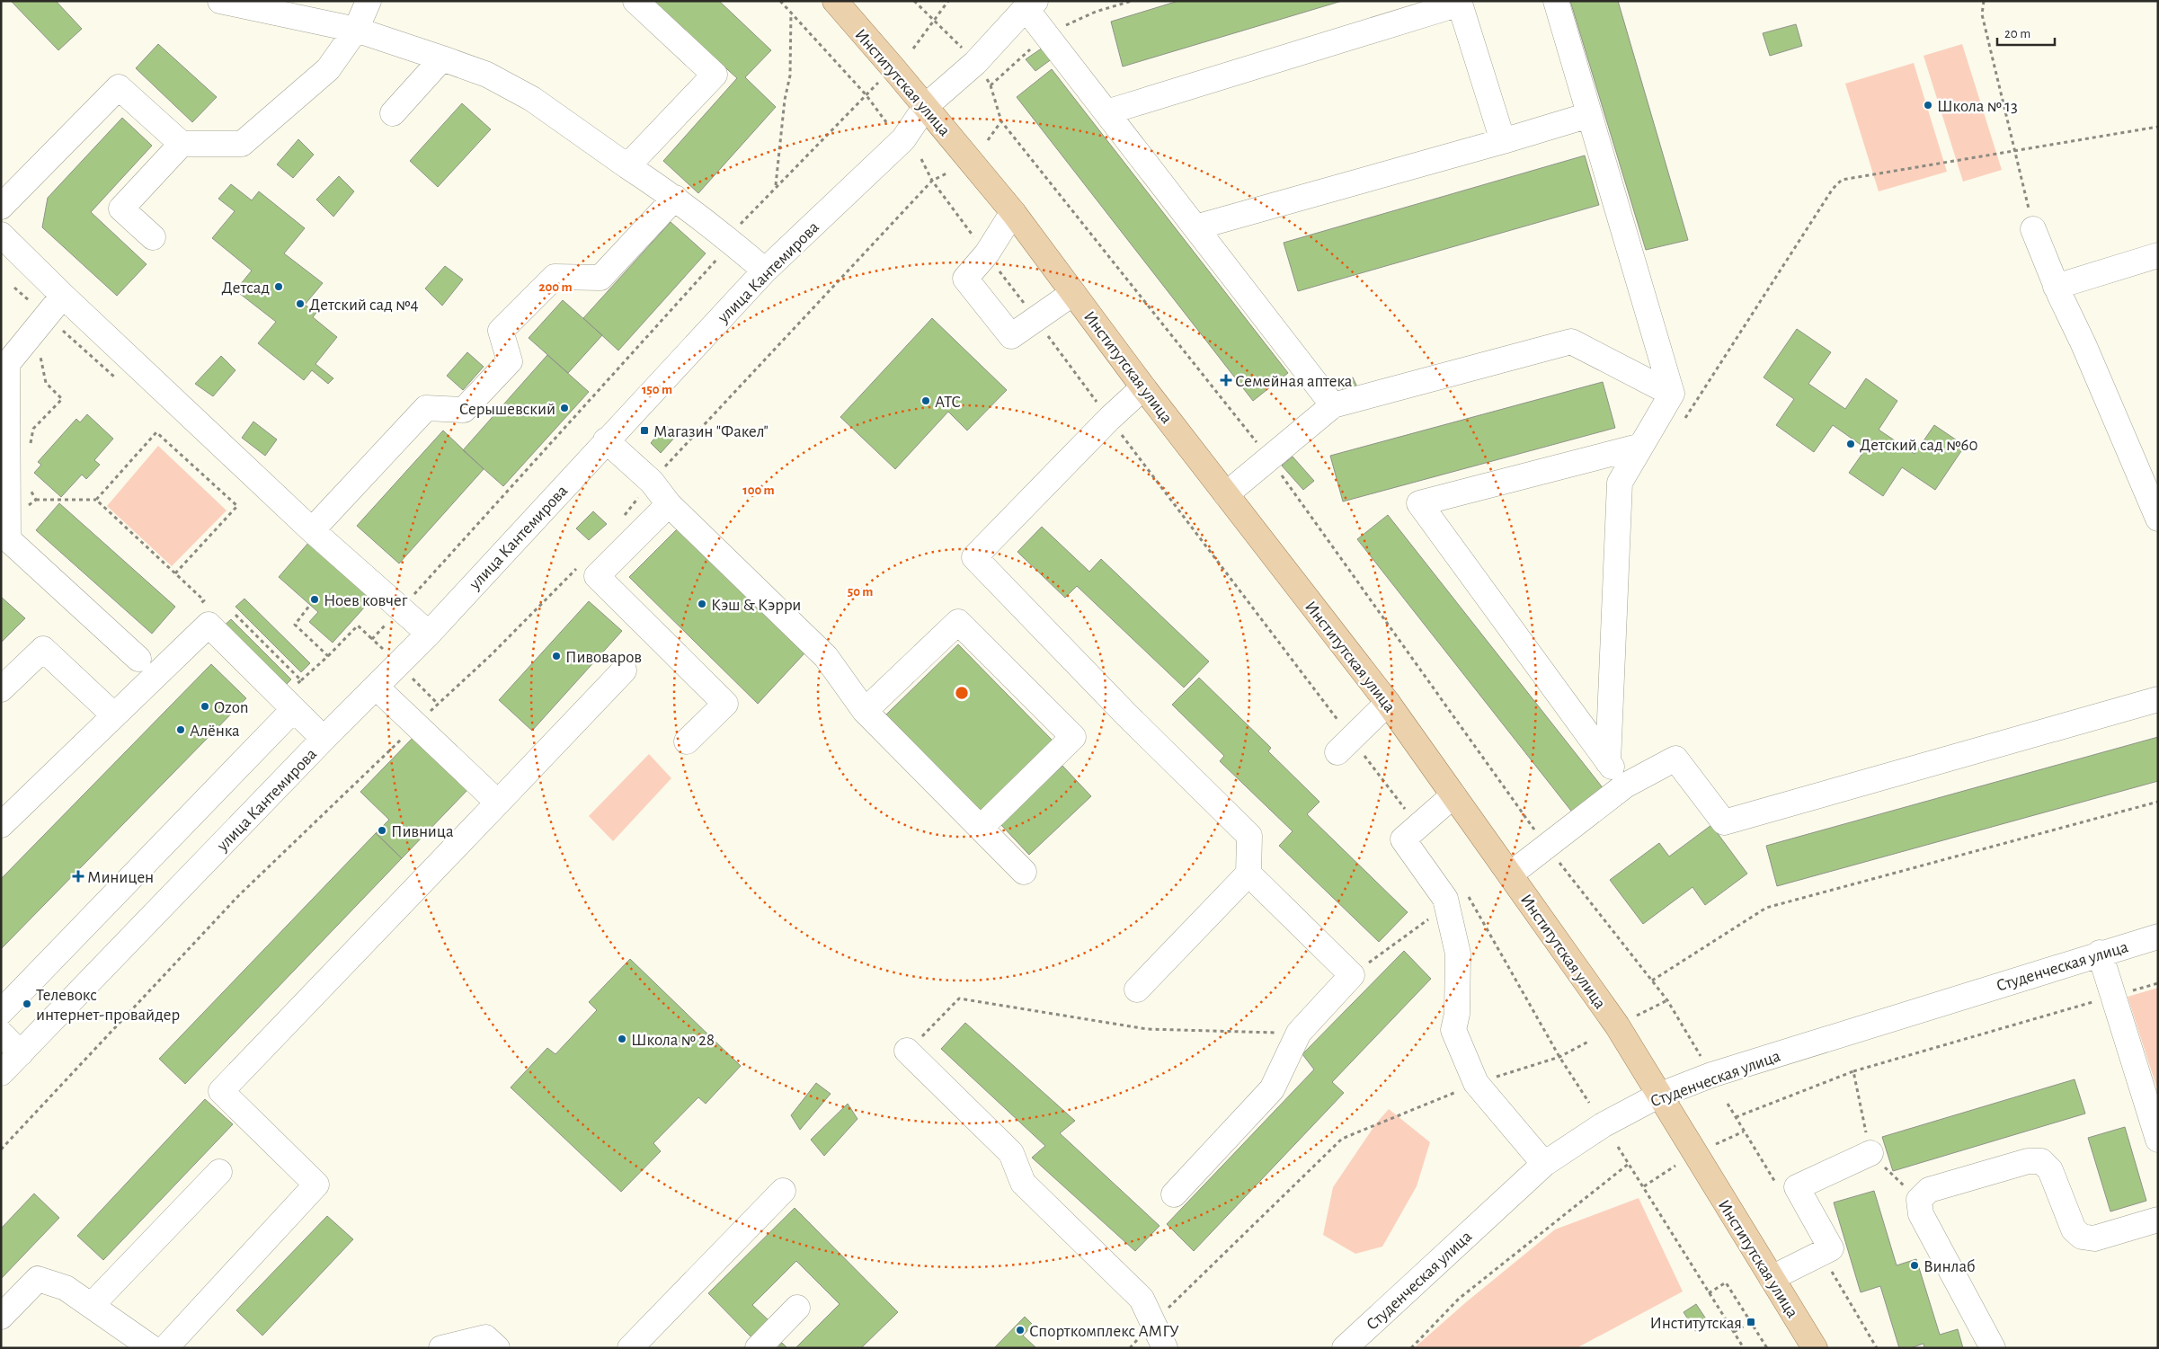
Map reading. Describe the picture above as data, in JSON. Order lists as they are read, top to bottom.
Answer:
{
  "streets": {
    "main road": ["Институтская улица"],
    "street": ["улица Кантемирова", "Студенческая улица"]
  },
  "crossings": [
    ["Институтская улица", "улица Кантемирова"],
    ["Институтская улица", "Студенческая улица"]
  ],
  "places": {
    "other": [
      "Школа № 13",
      "Детсад",
      "Детский сад №4",
      "АТС",
      "Серышевский",
      "Детский сад №60",
      "Ноев ковчег",
      "Кэш & Кэрри",
      "Пивоваров",
      "Ozon",
      "Алёнка",
      "Пивница",
      "Телевокс интернет-провайдер",
      "Школа № 28",
      "Винлаб",
      "Спорткомплекс АМГУ"
    ],
    "health": ["Семейная аптека", "Миницен"],
    "transit": ["Магазин \"Факел\"", "Институтская"]
  },
  "scale_bar": "20 m",
  "rings": [
    "200 m",
    "150 m",
    "100 m",
    "50 m"
  ]
}
